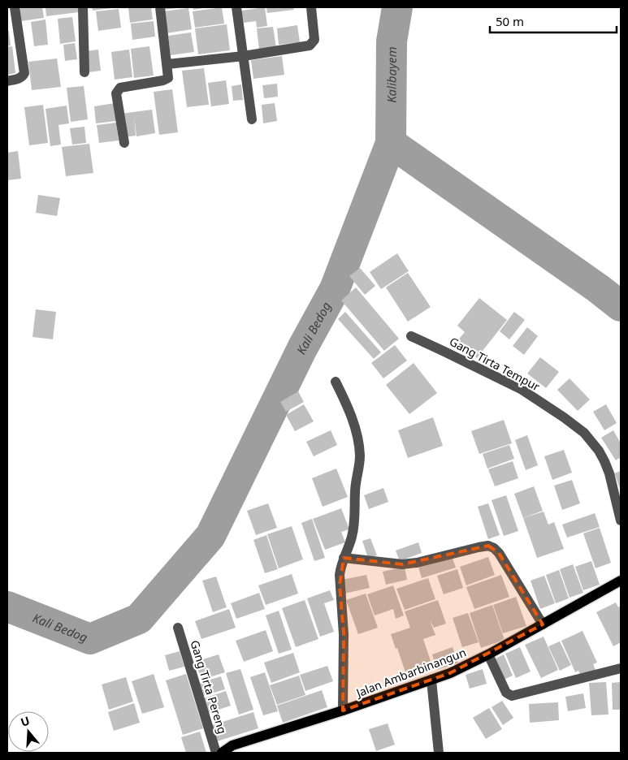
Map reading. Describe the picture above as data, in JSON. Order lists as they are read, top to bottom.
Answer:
{
  "streets": {
    "main road": ["Jalan Ambarbinangun"],
    "street": ["Gang Tirta Tempur", "Gang Tirta Pereng"]
  },
  "water": ["Kalibayem", "Kali Bedog"],
  "scale_bar": "50 m",
  "north": "top"
}
